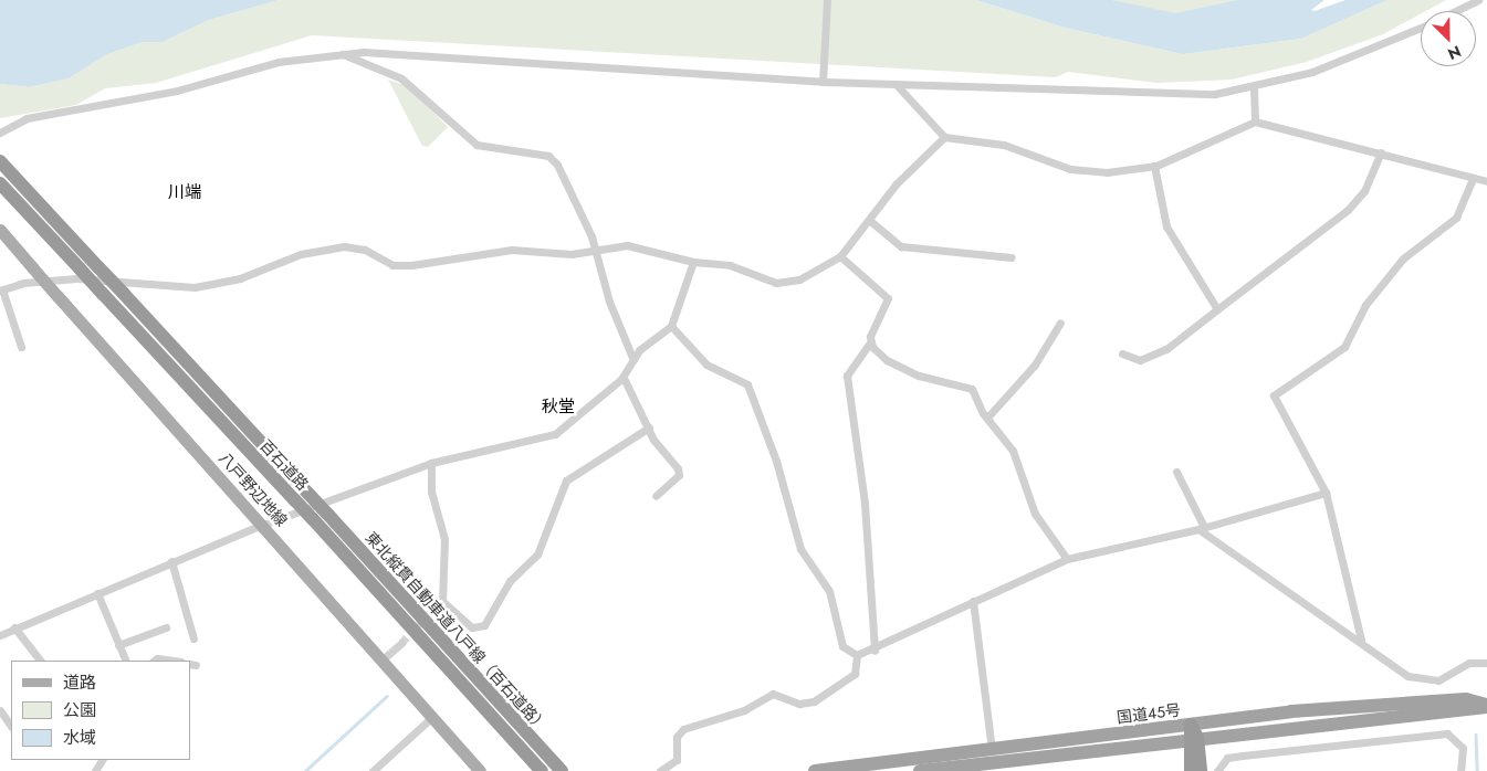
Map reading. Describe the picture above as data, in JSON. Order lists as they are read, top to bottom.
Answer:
{
  "streets": {
    "highway": ["百石道路", "東北縦貫自動車道八戸線（百石道路）", "国道45号"],
    "main road": ["八戸野辺地線"]
  },
  "crossings": [
    ["百石道路", "東北縦貫自動車道八戸線（百石道路）"]
  ],
  "districts": ["川端", "秋堂"],
  "legend": ["道路", "公園", "水域"],
  "north": "bottom right"
}
